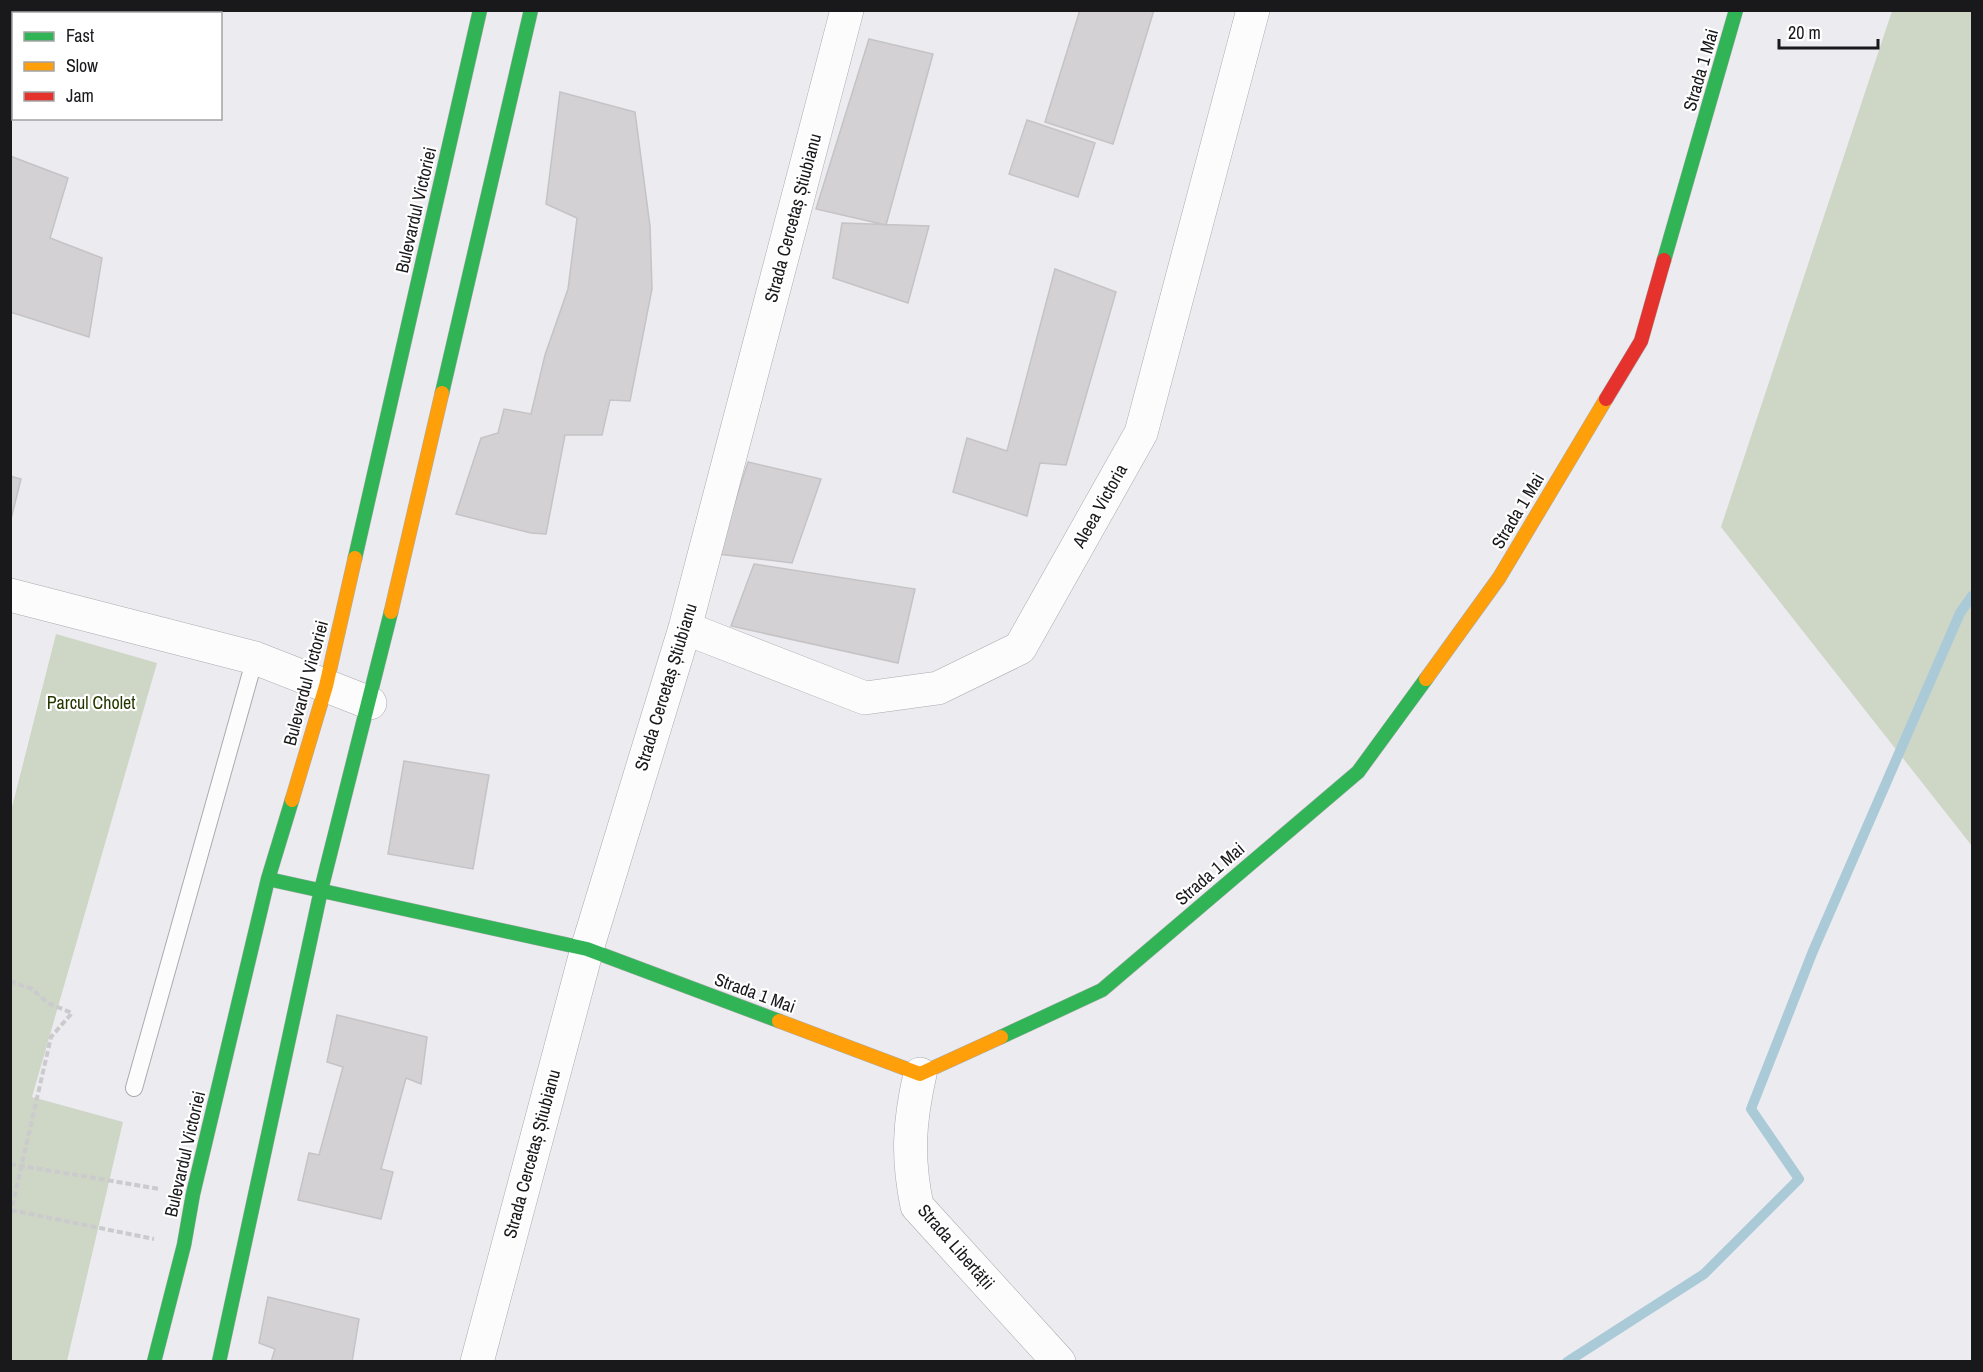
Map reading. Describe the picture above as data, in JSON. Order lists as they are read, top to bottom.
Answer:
{
  "streets": {
    "main road": ["Strada 1 Mai", "Bulevardul Victoriei"],
    "street": ["Strada Cercetaș Știubianu", "Aleea Victoria", "Strada Libertății"]
  },
  "crossings": [
    ["Strada 1 Mai", "Bulevardul Victoriei"],
    ["Strada 1 Mai", "Strada Cercetaș Știubianu"],
    ["Strada 1 Mai", "Strada Libertății"],
    ["Strada Cercetaș Știubianu", "Aleea Victoria"]
  ],
  "parks": ["Parcul Cholet"],
  "legend": ["Fast", "Slow", "Jam"],
  "scale_bar": "20 m"
}
